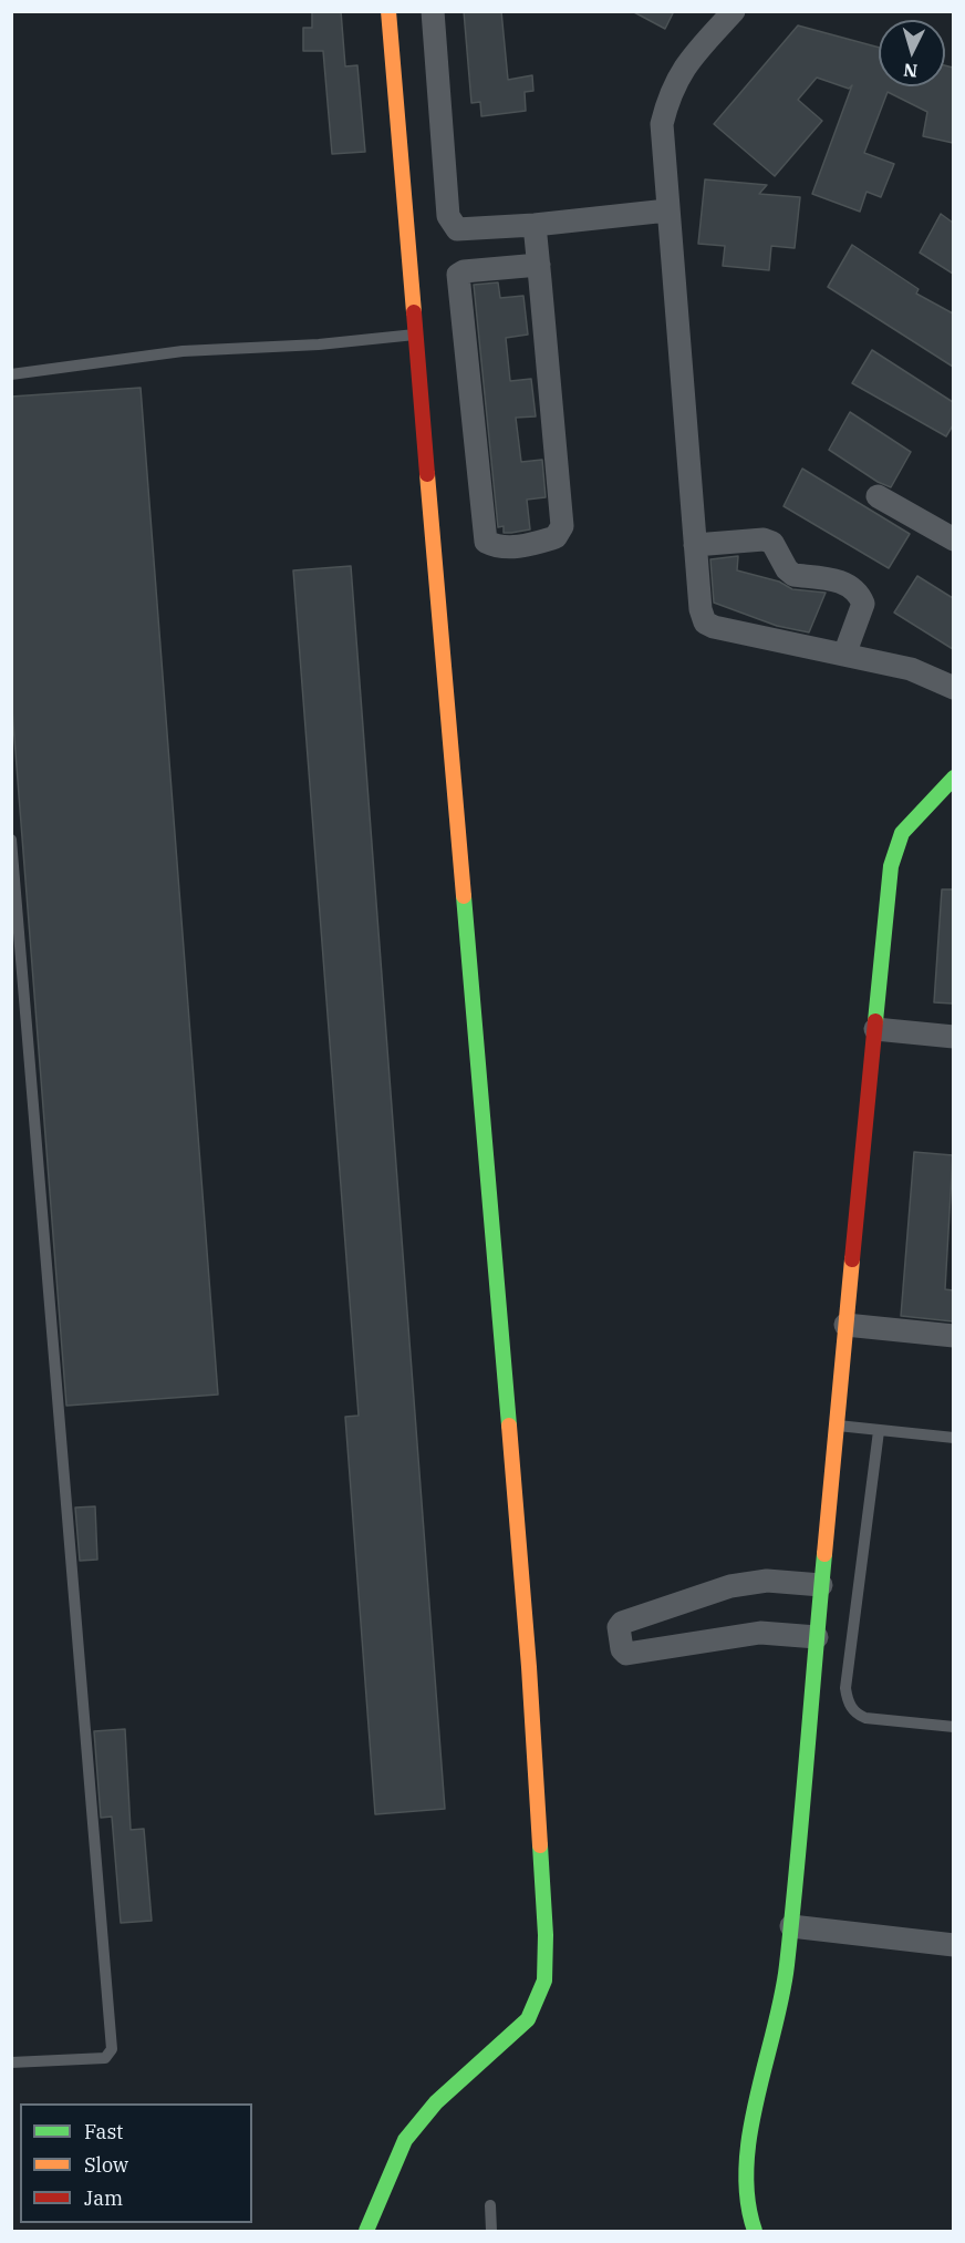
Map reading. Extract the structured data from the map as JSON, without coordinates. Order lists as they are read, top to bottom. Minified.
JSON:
{"legend":["Fast","Slow","Jam"],"north":"bottom"}
